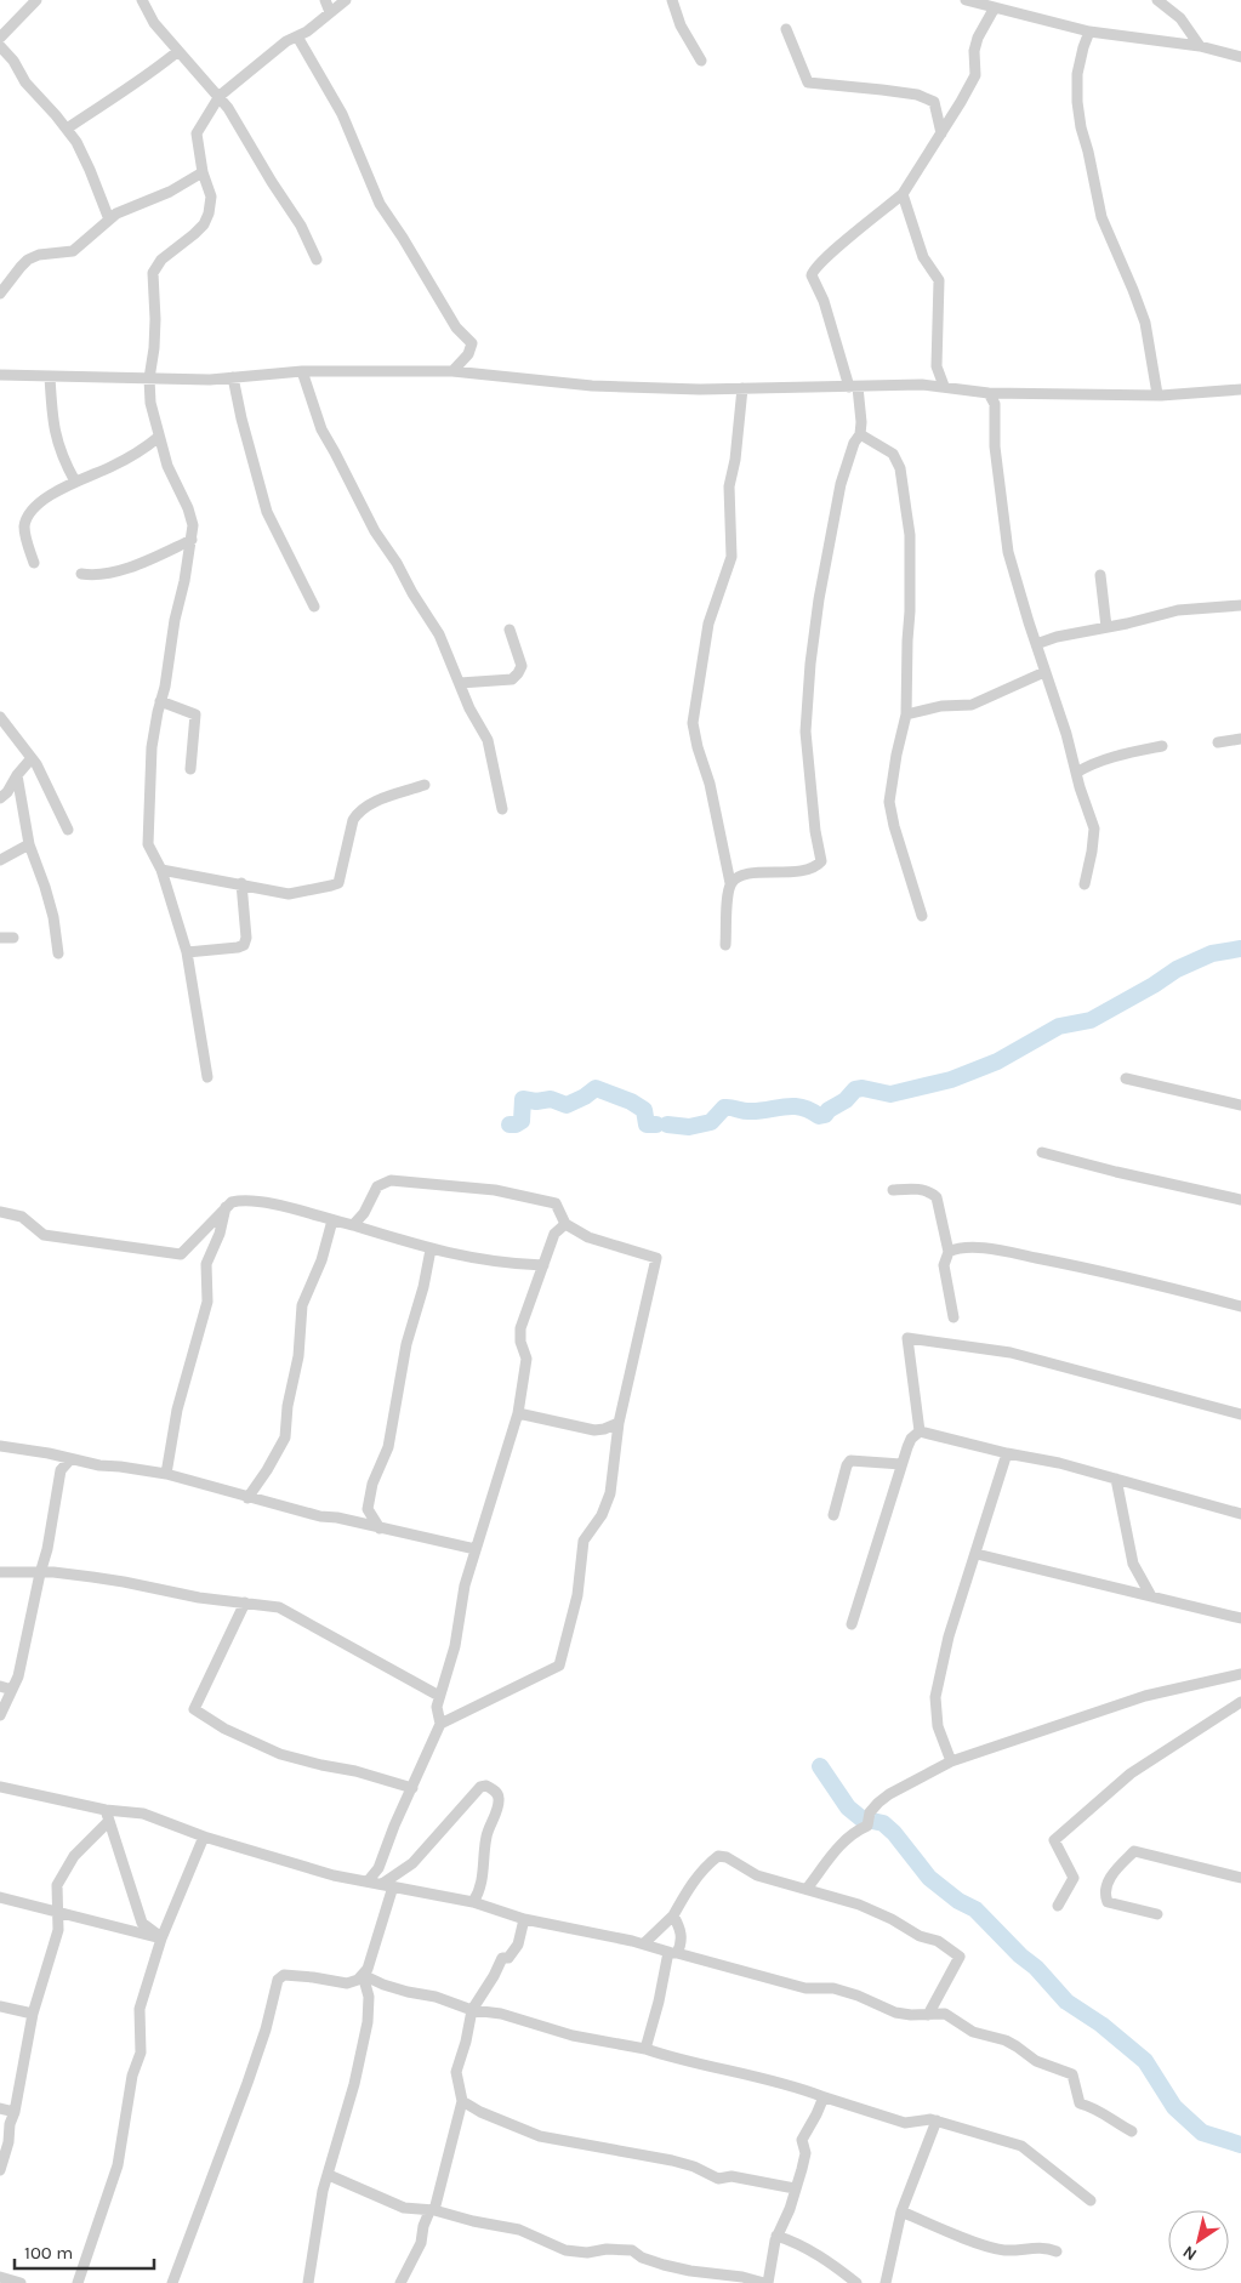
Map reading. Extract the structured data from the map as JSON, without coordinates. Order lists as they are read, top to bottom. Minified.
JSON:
{"scale_bar":"100 m","north":"bottom left"}
